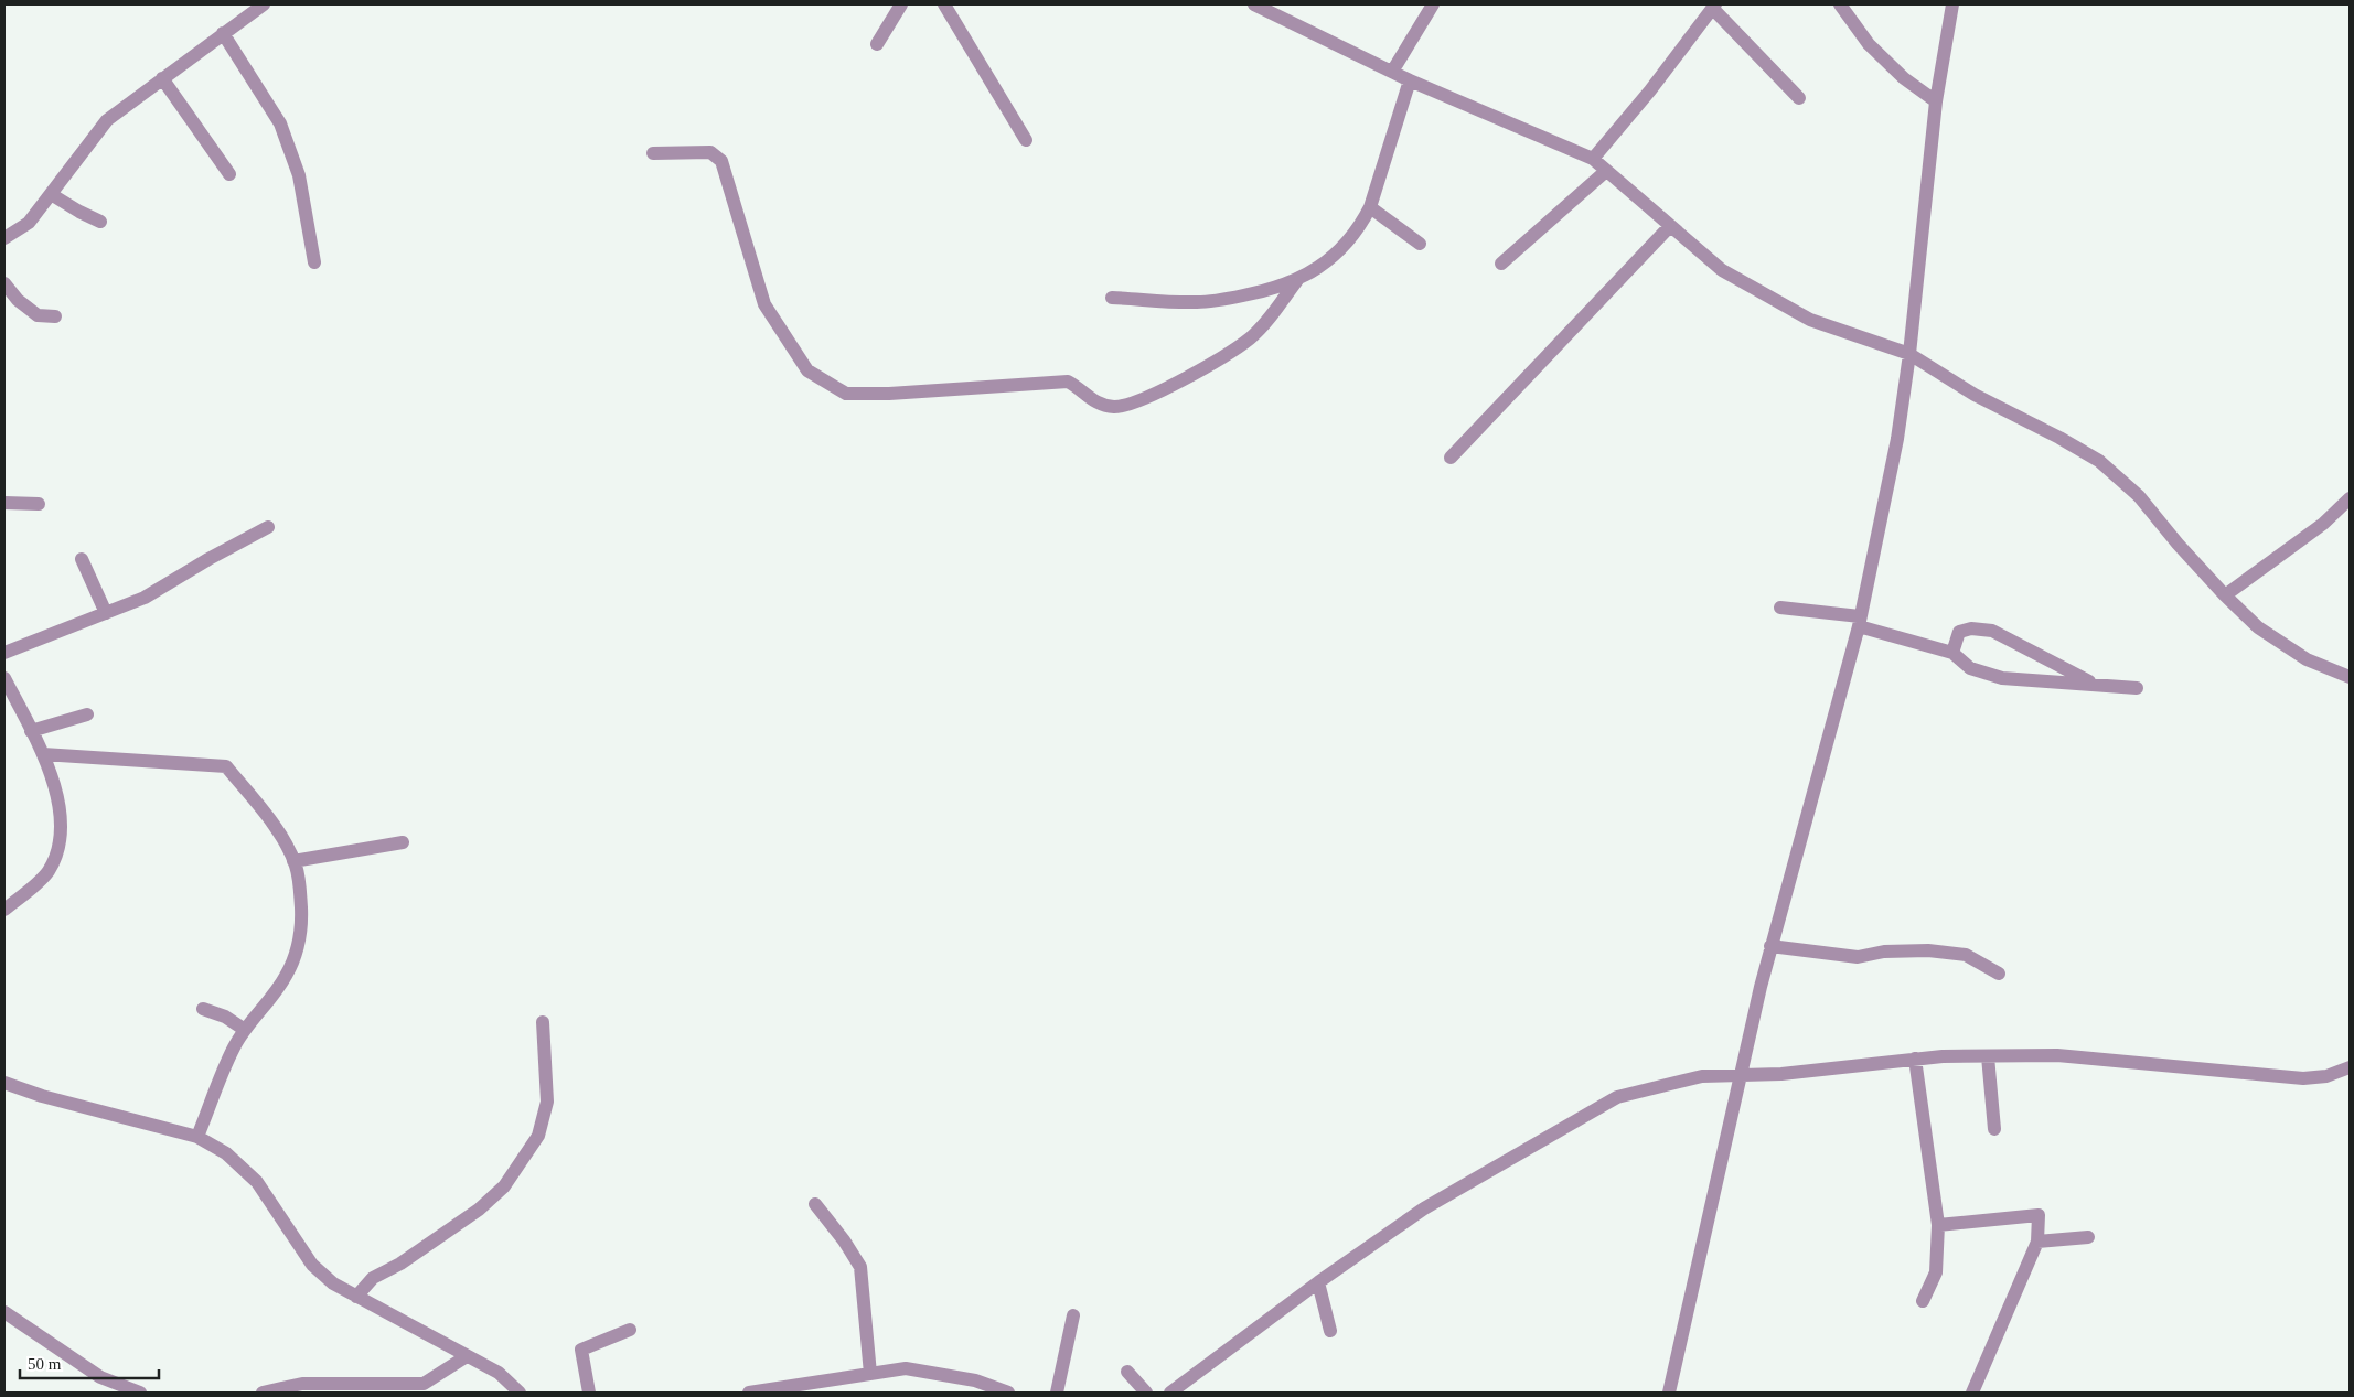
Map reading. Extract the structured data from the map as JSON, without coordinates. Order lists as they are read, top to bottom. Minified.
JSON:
{"scale_bar":"50 m"}
